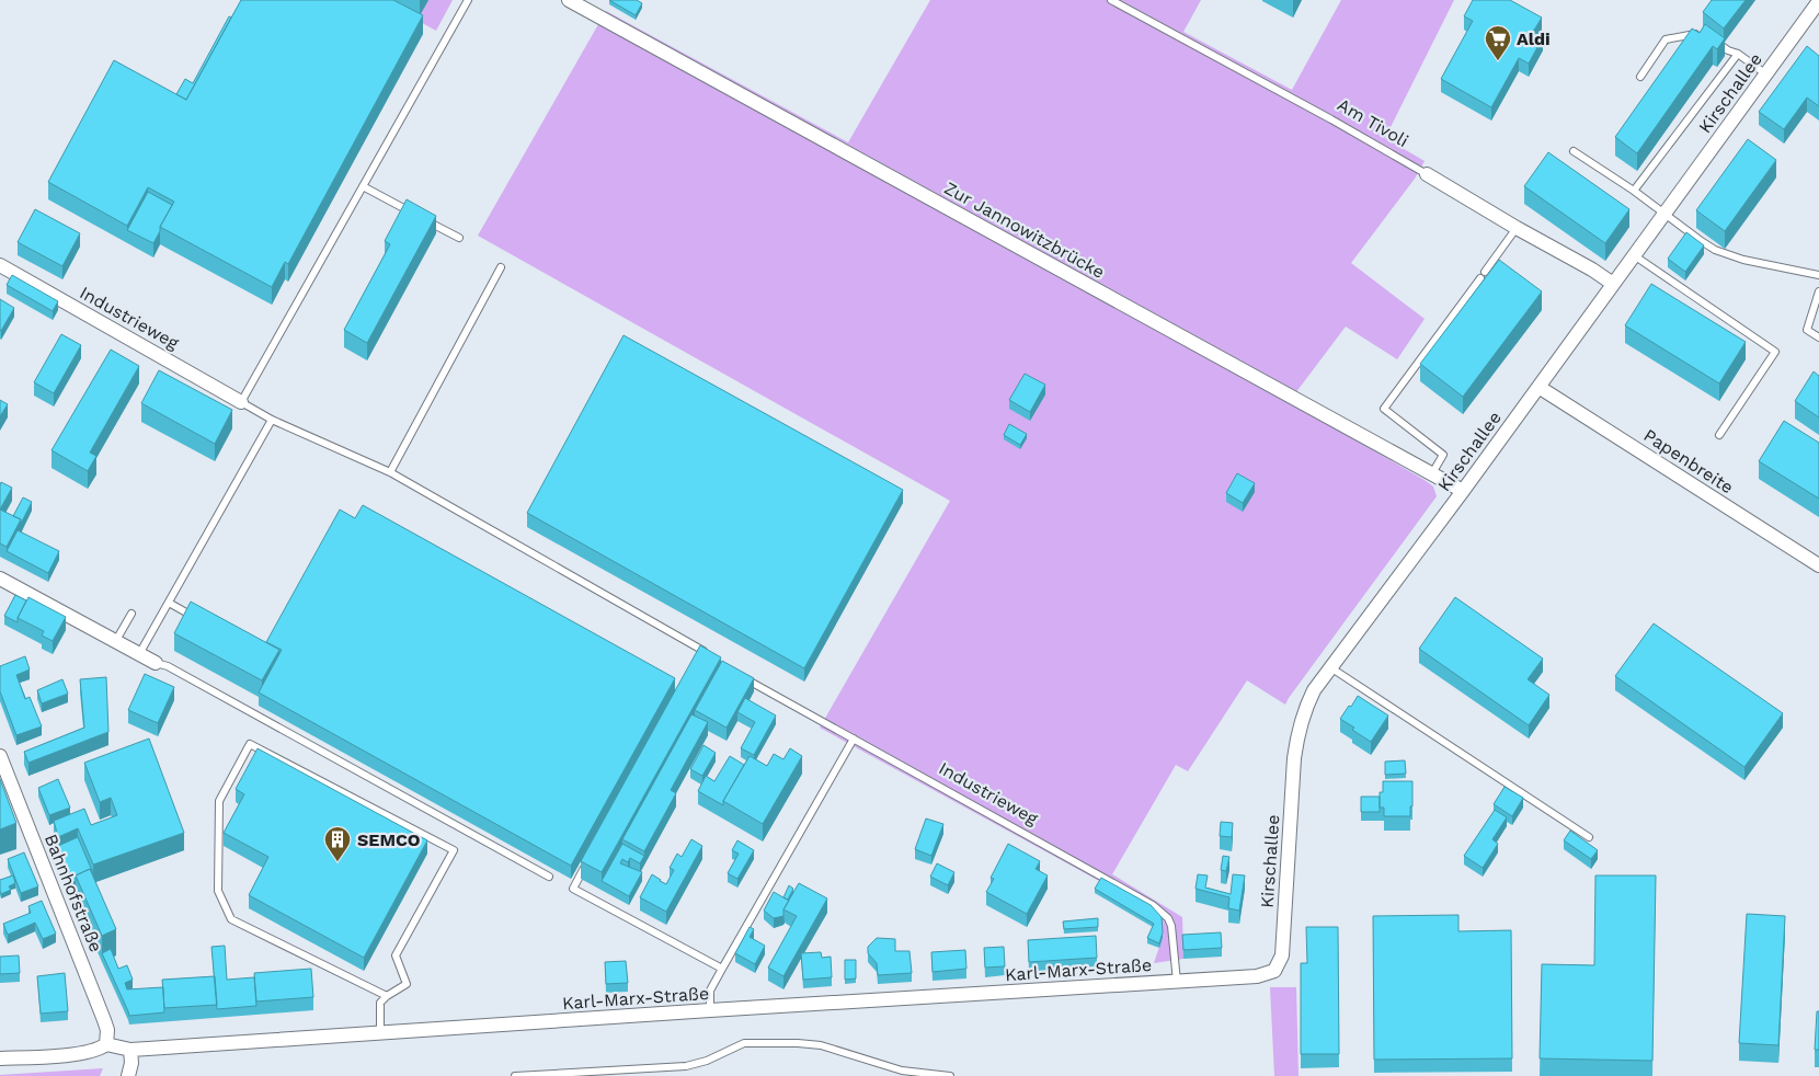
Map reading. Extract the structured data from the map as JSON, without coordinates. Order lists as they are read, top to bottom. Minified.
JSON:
{"streets":{"street":["Kirschallee","Am Tivoli","Zur Jannowitzbrücke","Industrieweg","Papenbreite","Bahnhofstraße","Karl-Marx-Straße"]},"crossings":[["Kirschallee","Am Tivoli"],["Kirschallee","Zur Jannowitzbrücke"],["Kirschallee","Papenbreite"],["Kirschallee","Karl-Marx-Straße"],["Industrieweg","Karl-Marx-Straße"],["Bahnhofstraße","Karl-Marx-Straße"]],"places":{"supermarket":["Aldi"],"building":["SEMCO"]}}
